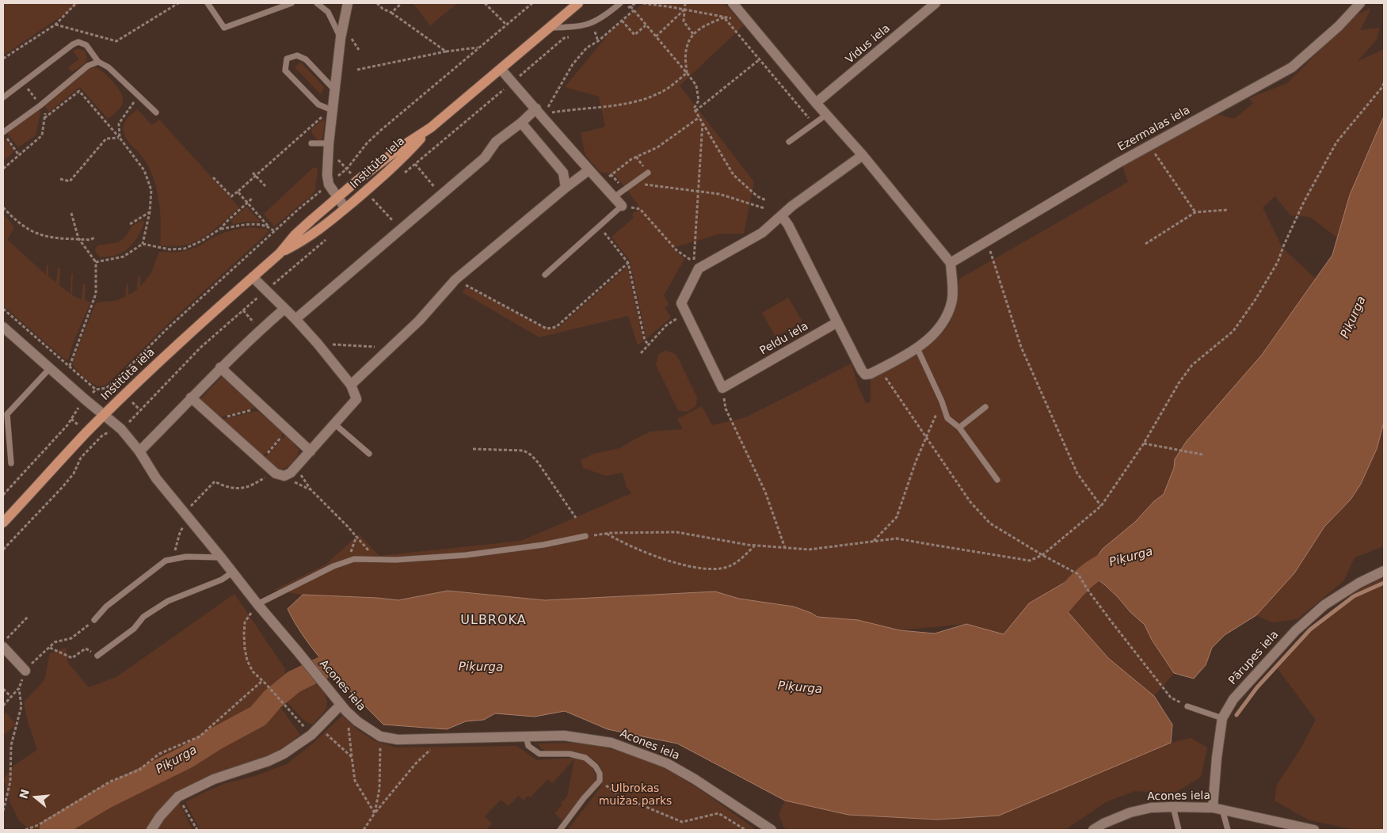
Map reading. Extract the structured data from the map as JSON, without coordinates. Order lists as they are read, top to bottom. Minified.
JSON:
{"streets":{"main road":["Institūta iela"],"street":["Vidus iela","Ezermalas iela","Peldu iela","Pārupes iela","Acones iela"]},"crossings":[["Institūta iela","Acones iela"],["Pārupes iela","Acones iela"]],"districts":["ULBROKA"],"water":["Piķurga"],"parks":["Ulbrokas muižas parks"],"north":"left"}
